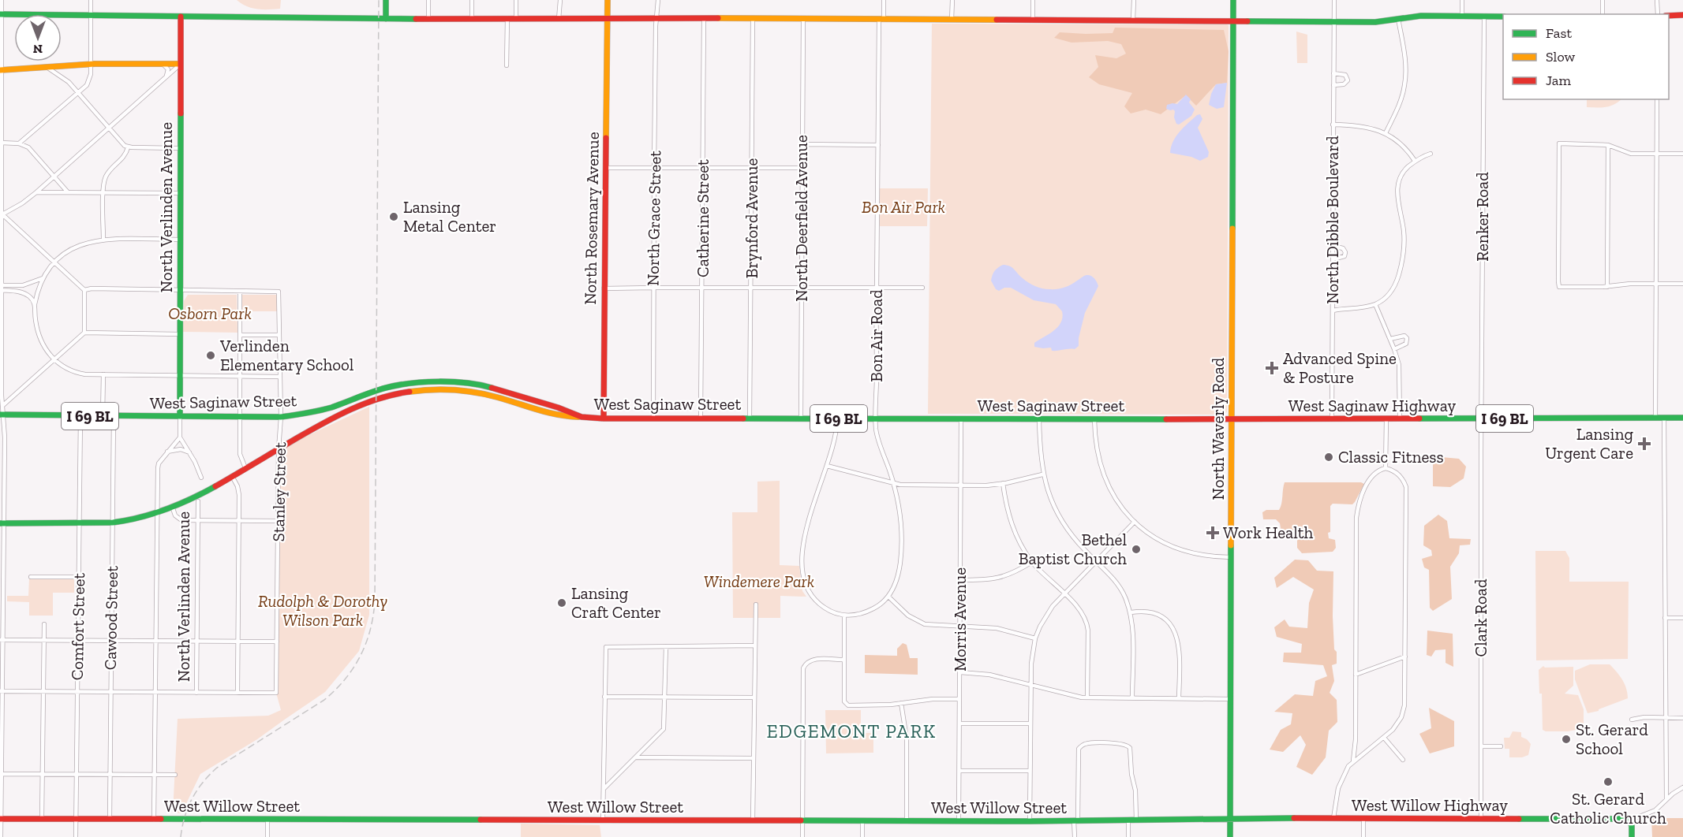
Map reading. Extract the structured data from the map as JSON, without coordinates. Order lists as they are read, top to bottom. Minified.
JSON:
{"streets":{"street":["North Verlinden Avenue","Renker Road","North Rosemary Avenue","North Grace Street","Catherine Street","Brynford Avenue","North Deerfield Avenue","North Dibble Boulevard","Bon Air Road","West Saginaw Street","West Saginaw Highway","I 69 BL","North Waverly Road","Stanley Street","Cawood Street","Clark Road","Morris Avenue","Comfort Street","West Willow Highway","West Willow Street"]},"crossings":[["North Verlinden Avenue","West Saginaw Street"],["Renker Road","West Saginaw Highway"],["Renker Road","Clark Road"],["North Rosemary Avenue","West Saginaw Street"],["North Grace Street","West Saginaw Street"],["Catherine Street","West Saginaw Street"],["Brynford Avenue","West Saginaw Street"],["North Deerfield Avenue","West Saginaw Street"],["North Dibble Boulevard","West Saginaw Highway"],["Bon Air Road","West Saginaw Street"],["West Saginaw Street","West Saginaw Highway"],["West Saginaw Street","I 69 BL"],["West Saginaw Street","North Waverly Road"],["West Saginaw Street","Stanley Street"],["West Saginaw Street","Cawood Street"],["West Saginaw Street","Morris Avenue"],["West Saginaw Street","Comfort Street"],["West Saginaw Highway","North Waverly Road"],["West Saginaw Highway","Clark Road"],["I 69 BL","Stanley Street"],["I 69 BL","Cawood Street"],["I 69 BL","Comfort Street"],["North Waverly Road","West Willow Highway"],["North Waverly Road","West Willow Street"],["Cawood Street","West Willow Street"],["Clark Road","West Willow Highway"],["Morris Avenue","West Willow Street"],["Comfort Street","West Willow Street"],["West Willow Highway","West Willow Street"]],"districts":["EDGEMONT PARK"],"parks":["Bon Air Park","Osborn Park","Windemere Park","Rudolph & Dorothy Wilson Park"],"places":{"other":["Lansing Metal Center","Verlinden Elementary School","Classic Fitness","Bethel Baptist Church","Lansing Craft Center","St. Gerard School","St. Gerard Catholic Church"],"health":["Advanced Spine & Posture","Lansing Urgent Care","Work Health"]},"legend":["Fast","Slow","Jam"],"north":"bottom"}
